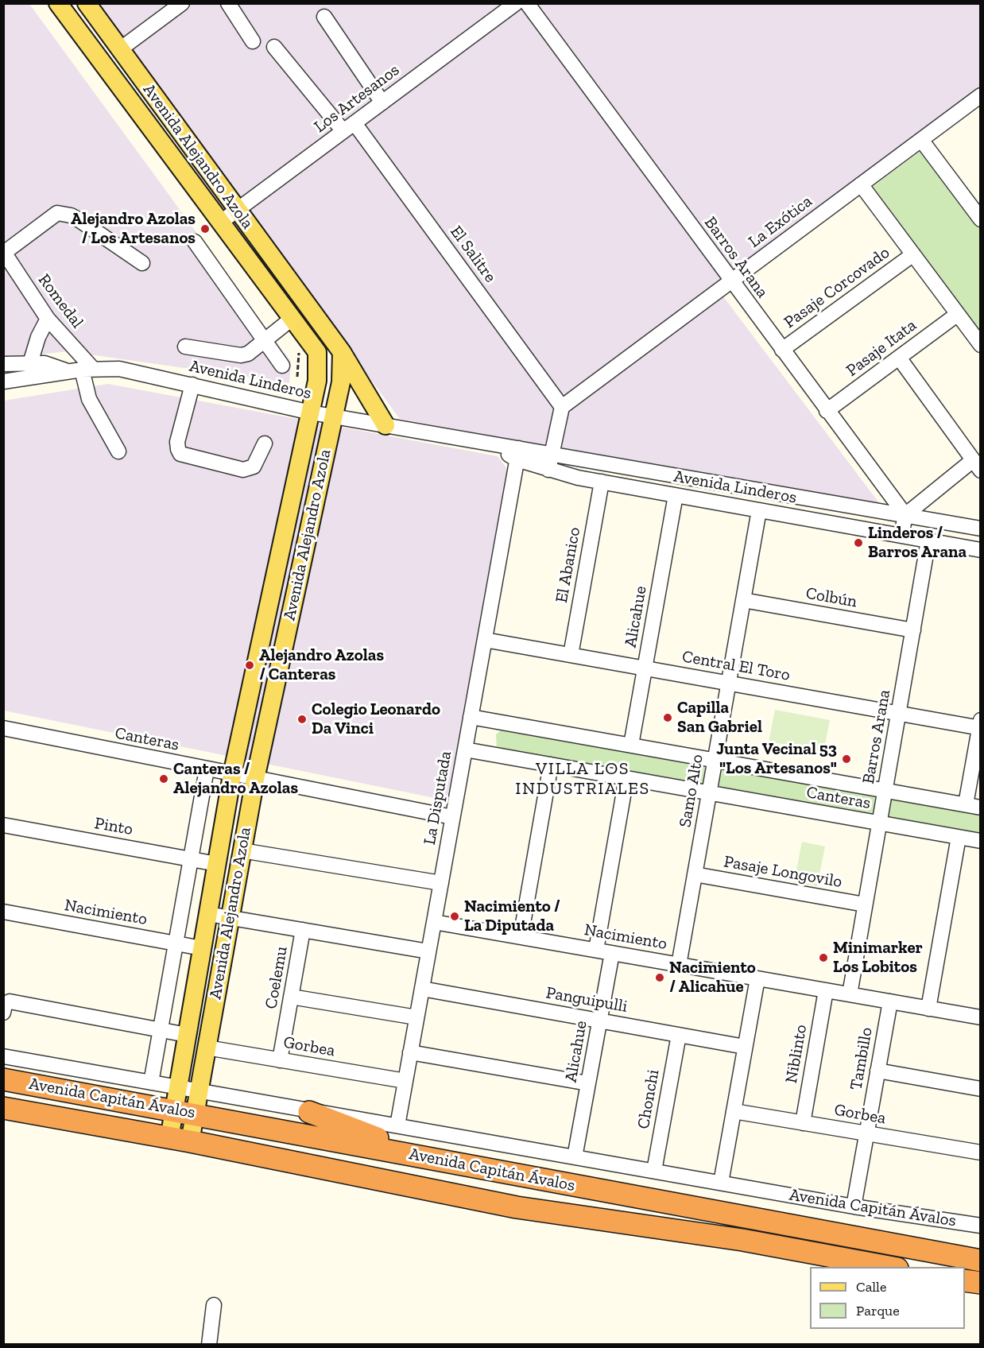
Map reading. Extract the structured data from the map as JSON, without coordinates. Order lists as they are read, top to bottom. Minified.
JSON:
{"streets":{"highway":["Avenida Capitán Ávalos"],"main road":["Avenida Alejandro Azola"],"street":["Los Artesanos","La Exótica","El Salitre","Barros Arana","Pasaje Corcovado","Romedal","Pasaje Itata","Avenida Linderos","El Abanico","Colbún","Alicahue","Central El Toro","Canteras","Samo Alto","La Disputada","Pinto","Pasaje Longovilo","Nacimiento","Coelemu","Panguipulli","Gorbea","Niblinto","Tambillo","Chonchi"]},"crossings":[["Los Artesanos","Avenida Alejandro Azola"],["Los Artesanos","El Salitre"],["Avenida Alejandro Azola","Avenida Linderos"],["Avenida Alejandro Azola","Canteras"],["Avenida Alejandro Azola","Pinto"],["Avenida Alejandro Azola","Nacimiento"],["Avenida Alejandro Azola","Gorbea"],["Avenida Alejandro Azola","Avenida Capitán Ávalos"],["La Exótica","El Salitre"],["La Exótica","Barros Arana"],["Barros Arana","Pasaje Corcovado"],["Barros Arana","Pasaje Itata"],["Barros Arana","Avenida Linderos"],["Barros Arana","Colbún"],["Barros Arana","Central El Toro"],["Barros Arana","Canteras"],["Barros Arana","Pasaje Longovilo"],["Barros Arana","Nacimiento"],["Romedal","Avenida Linderos"],["Avenida Linderos","El Abanico"],["Avenida Linderos","Alicahue"],["Avenida Linderos","Samo Alto"],["Avenida Linderos","La Disputada"],["El Abanico","Central El Toro"],["Colbún","Samo Alto"],["Alicahue","Central El Toro"],["Alicahue","Canteras"],["Alicahue","Nacimiento"],["Alicahue","Panguipulli"],["Alicahue","Avenida Capitán Ávalos"],["Central El Toro","Samo Alto"],["Central El Toro","La Disputada"],["Canteras","Samo Alto"],["Canteras","La Disputada"],["Samo Alto","Pasaje Longovilo"],["Samo Alto","Nacimiento"],["La Disputada","Nacimiento"],["La Disputada","Panguipulli"],["La Disputada","Gorbea"],["La Disputada","Avenida Capitán Ávalos"],["Nacimiento","Niblinto"],["Nacimiento","Tambillo"],["Coelemu","Gorbea"],["Panguipulli","Chonchi"],["Gorbea","Niblinto"],["Gorbea","Tambillo"],["Tambillo","Avenida Capitán Ávalos"],["Avenida Capitán Ávalos","Chonchi"]],"districts":["VILLA LOS INDUSTRIALES"],"places":["Alejandro Azolas / Los Artesanos","Linderos / Barros Arana","Alejandro Azolas / Canteras","Capilla San Gabriel","Colegio Leonardo Da Vinci","Junta Vecinal 53 \"Los Artesanos\"","Canteras / Alejandro Azolas","Nacimiento / La Diputada","Minimarker Los Lobitos","Nacimiento / Alicahue"],"legend":["Calle","Parque"]}
